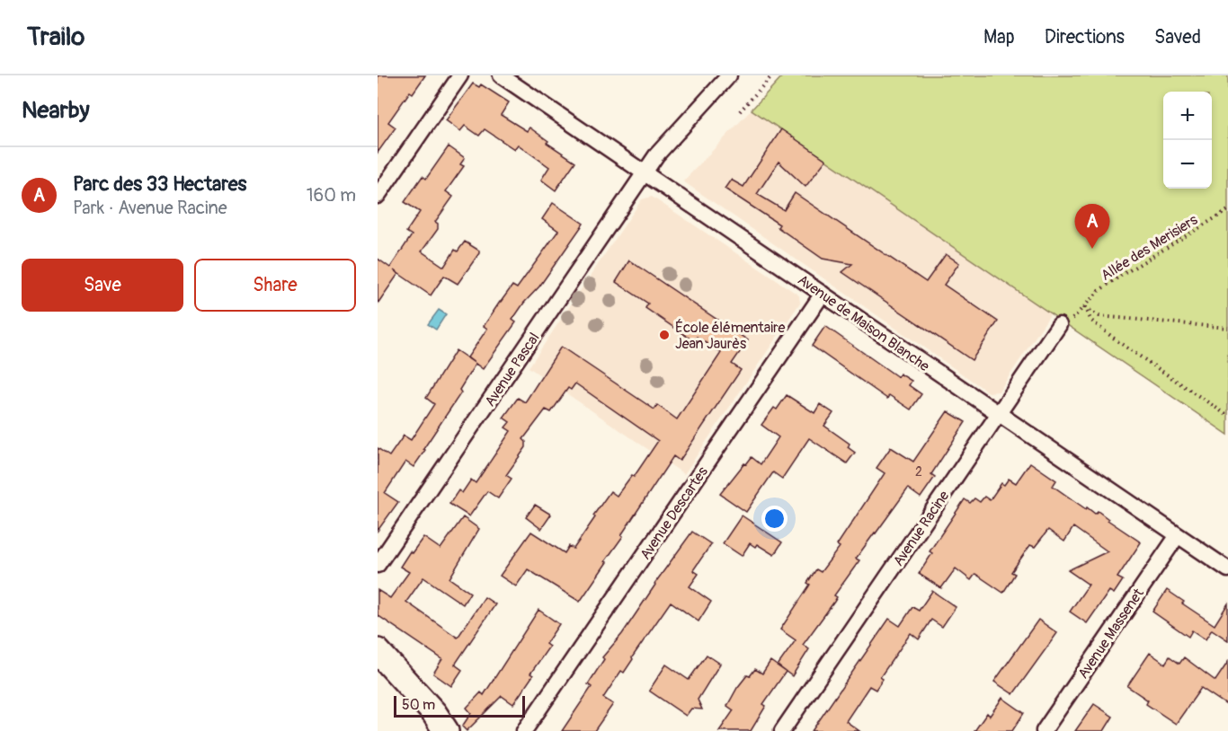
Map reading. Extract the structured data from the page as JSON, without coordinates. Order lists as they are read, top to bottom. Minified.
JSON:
{"streets":{"street":["Avenue de Maison Blanche","Avenue Pascal","Avenue Descartes","Avenue Racine","Avenue Massenet"],"path":["Allée des Merisiers"]},"crossings":[["Allée des Merisiers","Avenue Racine"],["Avenue de Maison Blanche","Avenue Pascal"],["Avenue de Maison Blanche","Avenue Descartes"],["Avenue de Maison Blanche","Avenue Racine"],["Avenue de Maison Blanche","Avenue Massenet"]],"places":["École élémentaire Jean Jaurès"],"house_numbers":["2"],"scale_bar":"50 m","page":{"header":"Trailo","nav":["Map","Directions","Saved"],"heading":"Nearby","map_buttons":["+","−"],"list":[{"mark":"A","name":"Parc des 33 Hectares","note":"Park · Avenue Racine","value":"160 m"}],"pins":"A","buttons":["Save","Share"],"scale":"50 m"}}
